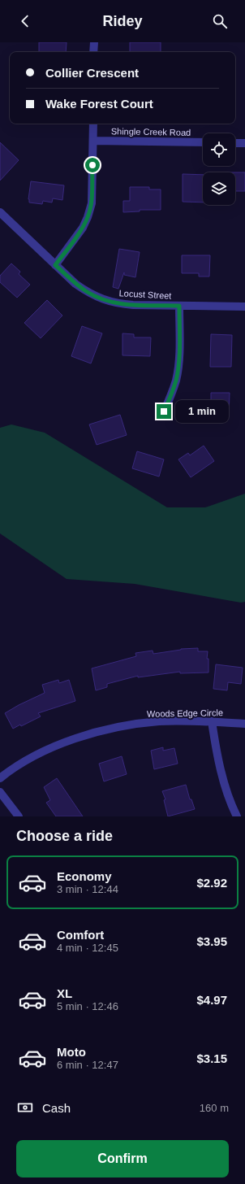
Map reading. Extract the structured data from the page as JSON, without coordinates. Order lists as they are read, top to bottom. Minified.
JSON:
{"streets":{"street":["Shingle Creek Road","Locust Street","Woods Edge Circle"]},"page":{"header":"Ridey","banner":["Collier Crescent","Wake Forest Court"],"bubble":"1 min","heading":"Choose a ride","list":[{"name":"Economy","note":"3 min · 12:44","value":"$2.92"},{"name":"Comfort","note":"4 min · 12:45","value":"$3.95"},{"name":"XL","note":"5 min · 12:46","value":"$4.97"},{"name":"Moto","note":"6 min · 12:47","value":"$3.15"}],"pay":["Cash","160 m"],"buttons":"Confirm"}}
